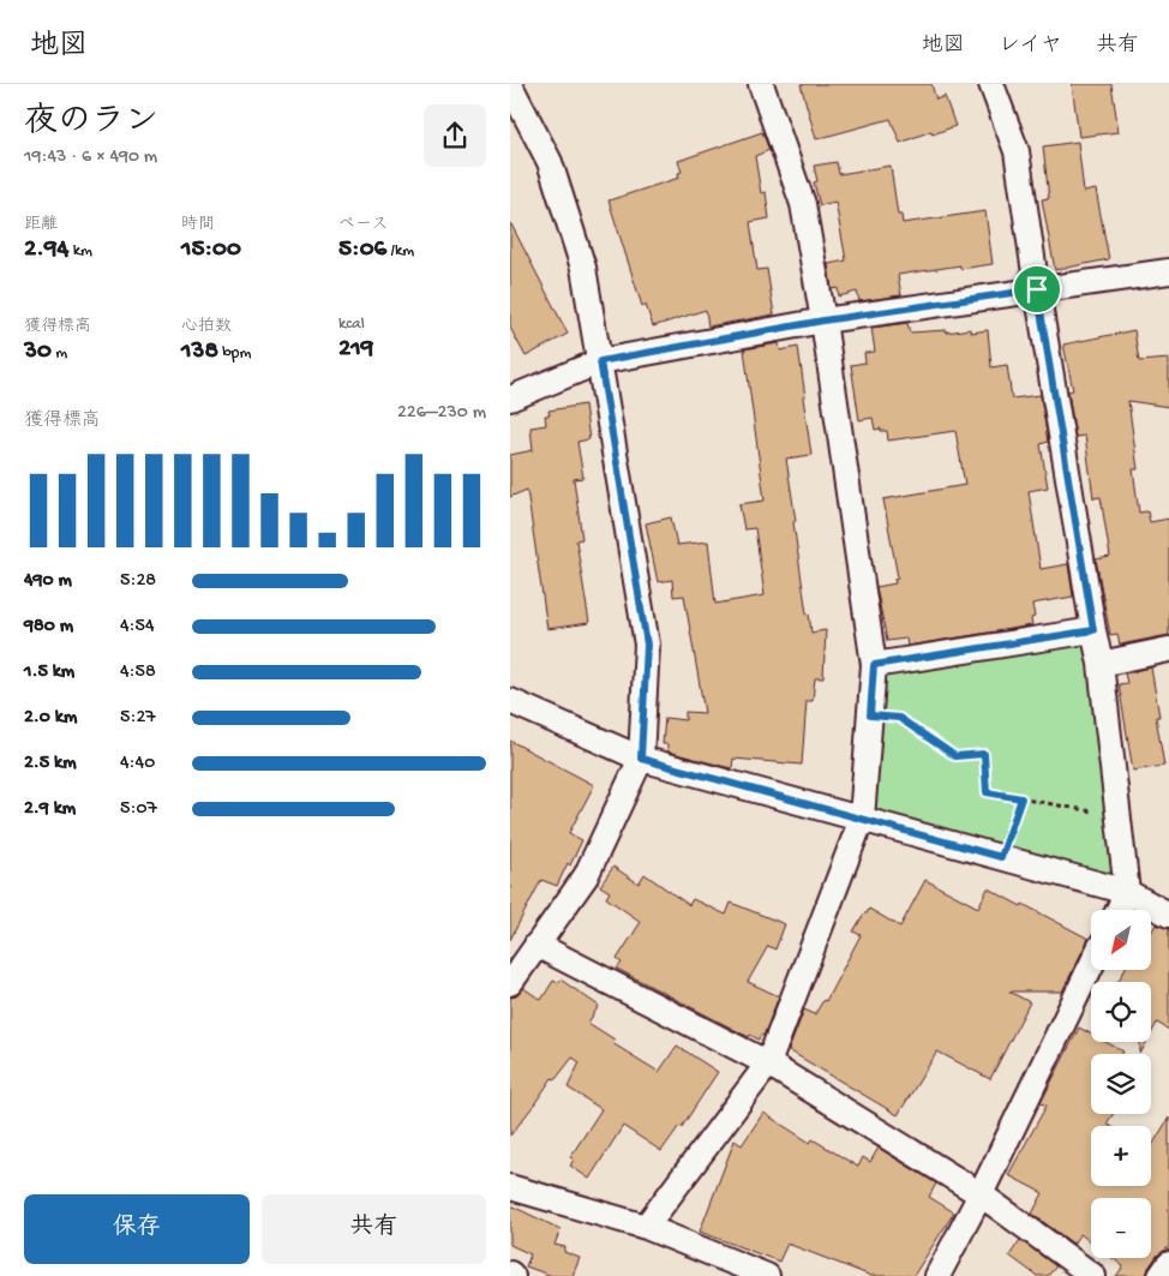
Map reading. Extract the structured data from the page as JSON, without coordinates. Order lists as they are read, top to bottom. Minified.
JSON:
{"north":"bottom left","page":{"header":"地図","nav":["地図","レイヤ","共有"],"heading":["夜のラン","19:43 · 6 × 490 m"],"stats":[["距離","2.94 km"],["時間","15:00"],["ペース","5:06 /km"],["獲得標高","30 m"],["心拍数","138 bpm"],["kcal","219"]],"chart":["獲得標高","226–230 m"],"list":[{"name":"490 m","note":"5:28"},{"name":"980 m","note":"4:54"},{"name":"1.5 km","note":"4:58"},{"name":"2.0 km","note":"5:27"},{"name":"2.5 km","note":"4:40"},{"name":"2.9 km","note":"5:07"}],"map_buttons":["+","−"],"buttons":["保存","共有"]}}
